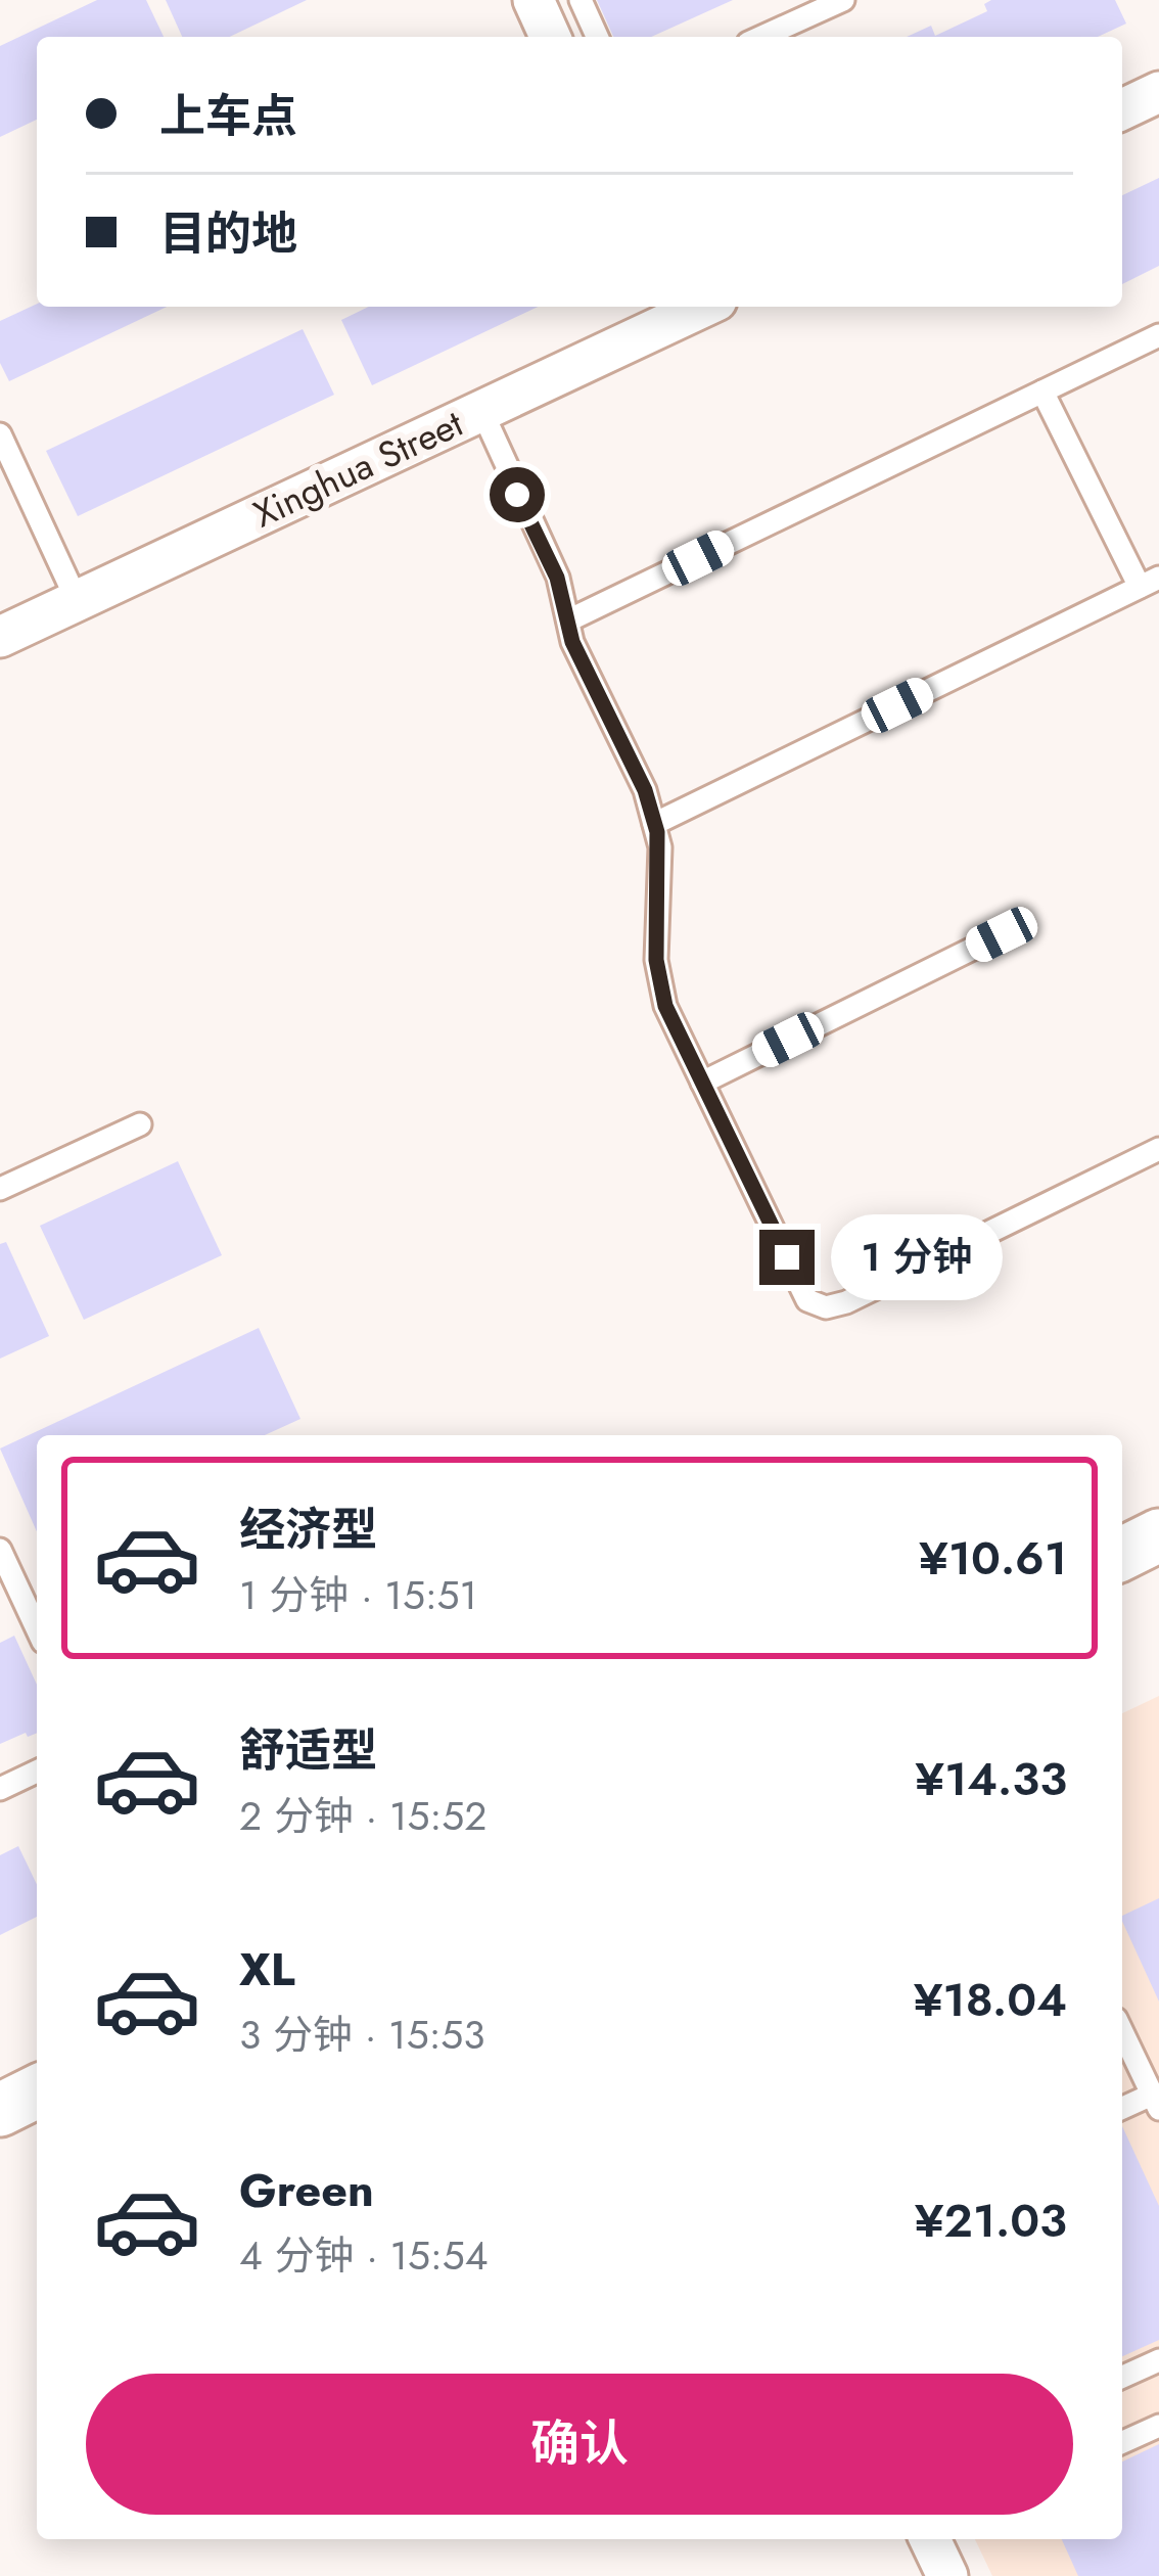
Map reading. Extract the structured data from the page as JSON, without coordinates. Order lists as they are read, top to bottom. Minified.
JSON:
{"streets":{"street":["Xinghua Street"]},"page":{"banner":["上车点","目的地"],"bubble":"1 分钟","list":[{"name":"经济型","note":"1 分钟 · 15:51","value":"¥10.61"},{"name":"舒适型","note":"2 分钟 · 15:52","value":"¥14.33"},{"name":"XL","note":"3 分钟 · 15:53","value":"¥18.04"},{"name":"Green","note":"4 分钟 · 15:54","value":"¥21.03"}],"buttons":"确认"}}
